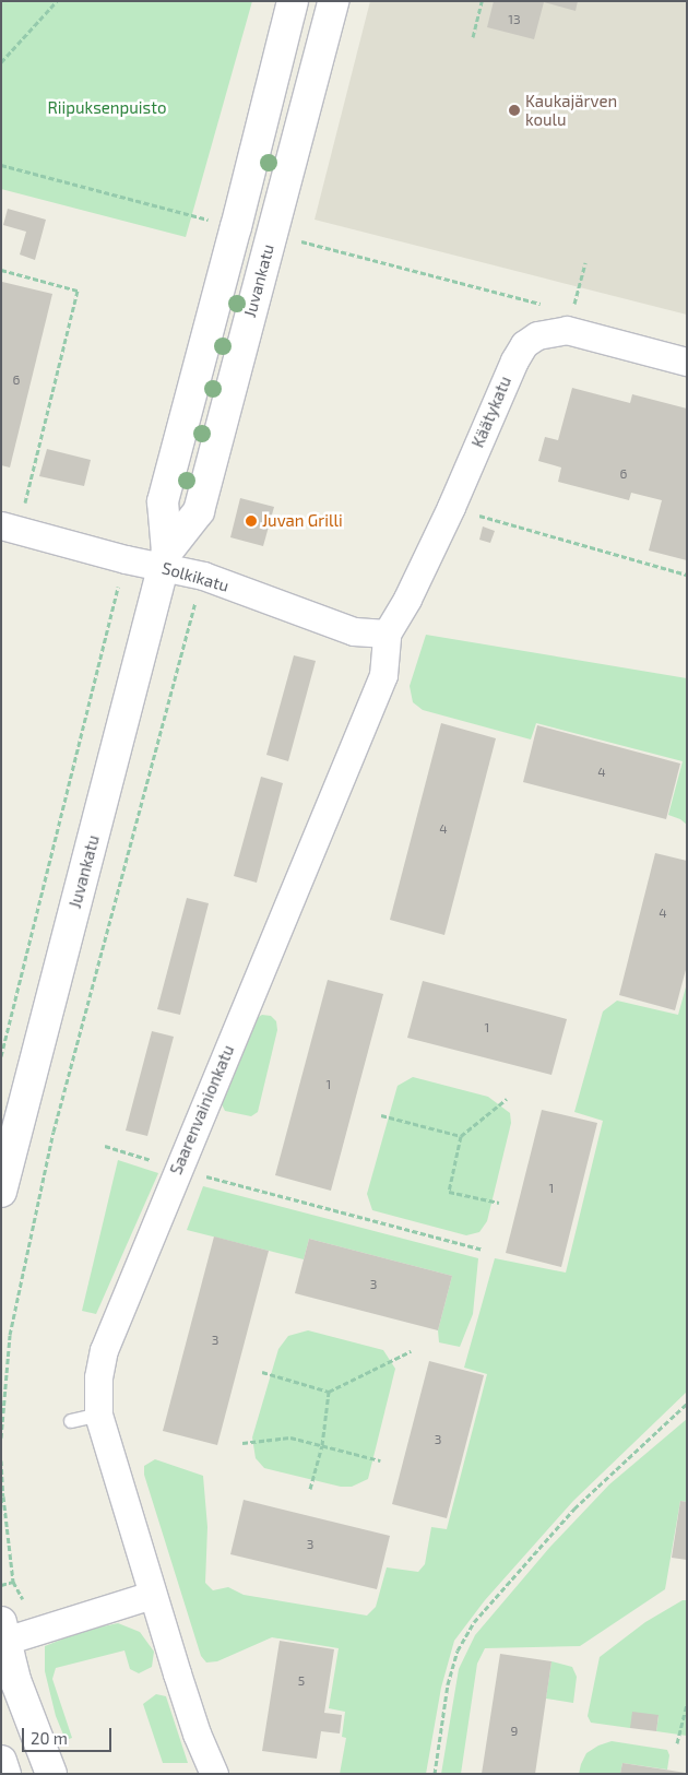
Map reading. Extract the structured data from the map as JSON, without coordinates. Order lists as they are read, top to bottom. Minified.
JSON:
{"streets":{"main road":["Juvankatu"],"street":["Käätykatu","Solkikatu","Saarenvainionkatu"]},"crossings":[["Juvankatu","Solkikatu"],["Käätykatu","Solkikatu"],["Käätykatu","Saarenvainionkatu"],["Solkikatu","Saarenvainionkatu"]],"parks":["Riipuksenpuisto"],"places":["Kaukajärven koulu","Juvan Grilli"],"house_numbers":["13","6","6","4","4","4","1","1","1","3","3","3","3","5","9"],"scale_bar":"20 m"}
